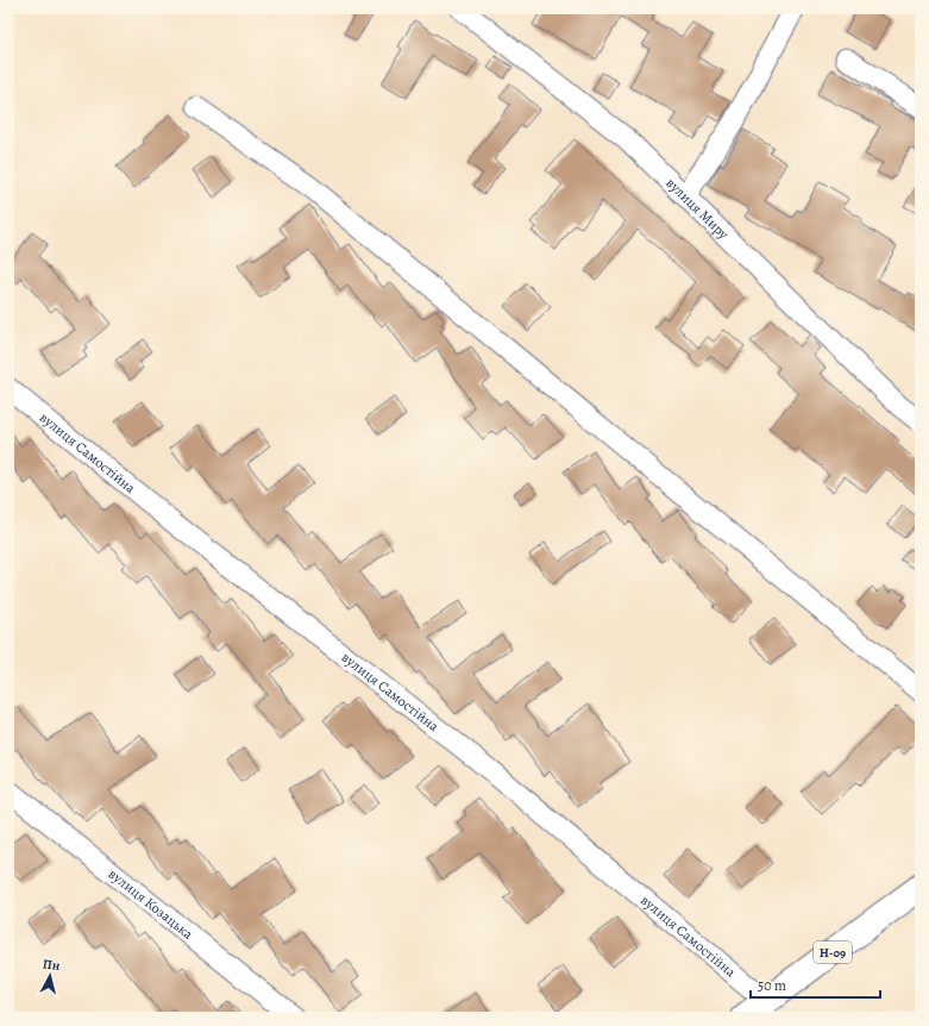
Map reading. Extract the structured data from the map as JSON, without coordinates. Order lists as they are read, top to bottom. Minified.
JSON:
{"streets":{"main road":["Н-09"],"street":["вулиця Миру","вулиця Самостійна","вулиця Козацька"]},"crossings":[["вулиця Самостійна","Н-09"]],"scale_bar":"50 m","north":"top"}
